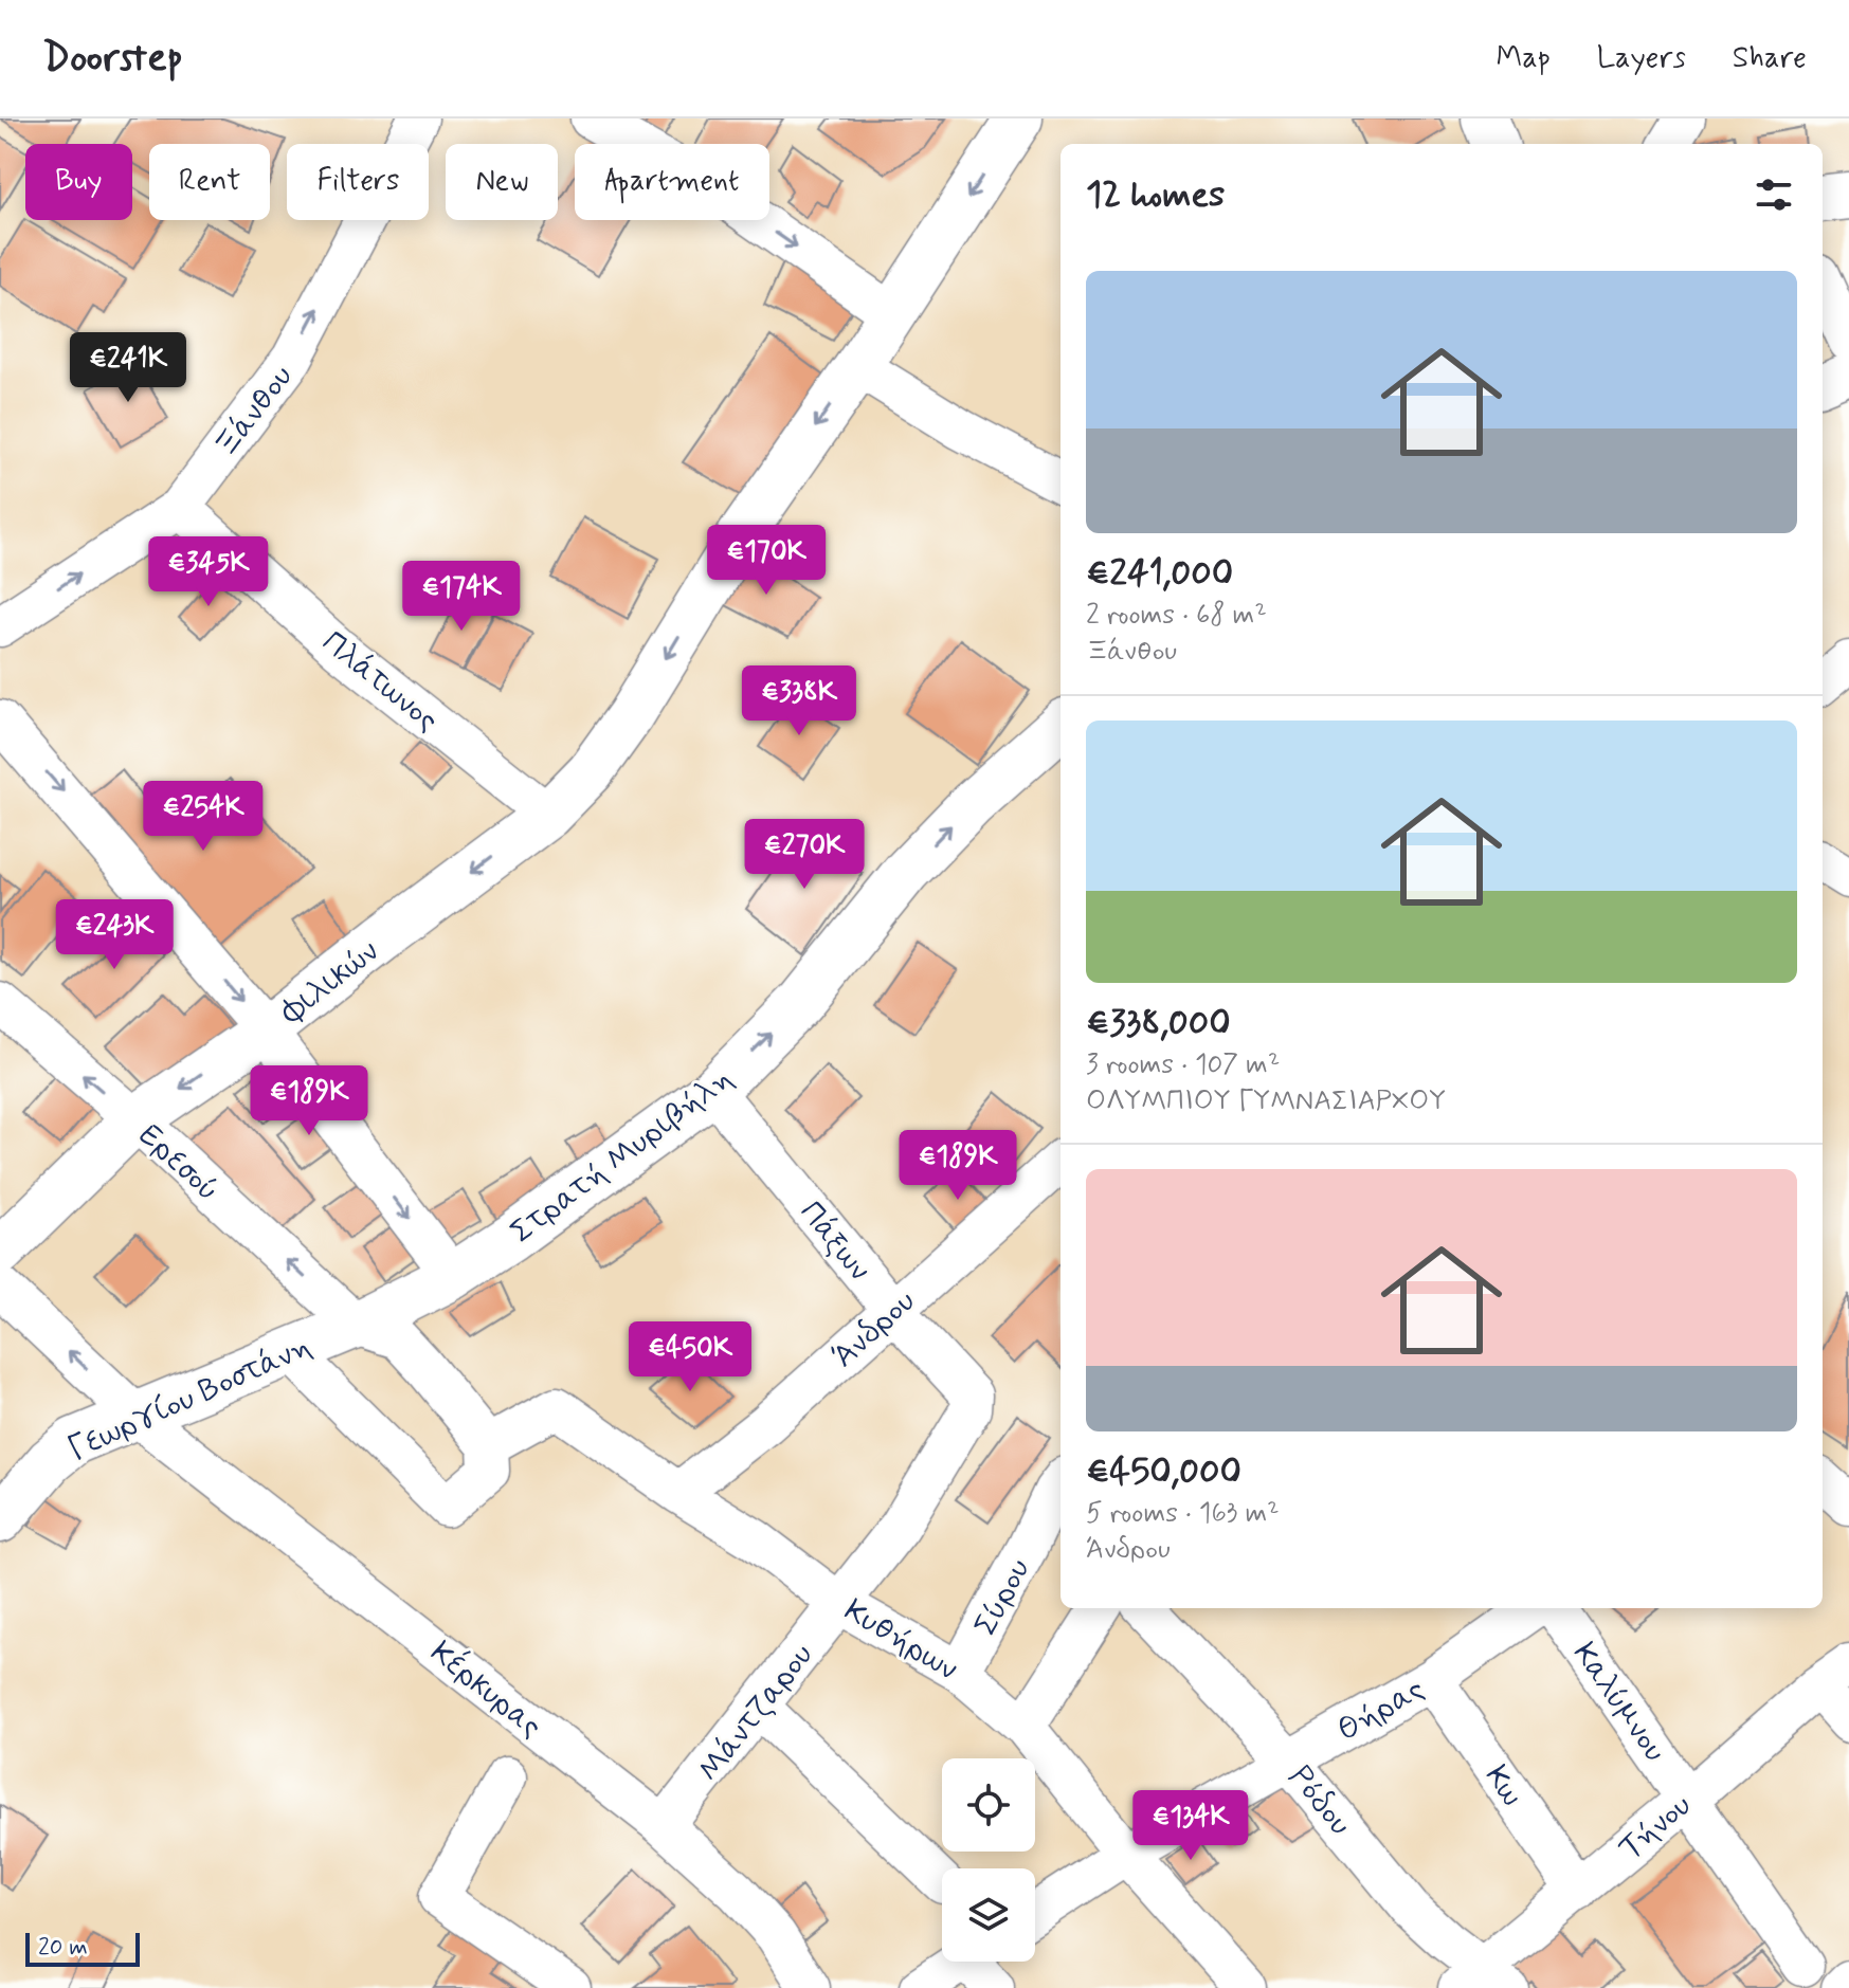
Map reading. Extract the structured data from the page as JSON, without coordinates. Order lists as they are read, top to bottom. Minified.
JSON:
{"streets":{"main road":["Φιλικών","Στρατή Μυριβήλη","Γεωργίου Βοστάνη"],"street":["Ξάνθου","Πλάτωνος","Ερεσού","Πάξων","Άνδρου","Σύρου","Κυθήρων","Κέρκυρας","Καλύμνου","Θήρας","Μάντζαρου","Κω","Ρόδου","Τήνου"]},"crossings":[["Ξάνθου","Πλάτωνος"],["Πλάτωνος","Φιλικών"],["Φιλικών","Ερεσού"],["Στρατή Μυριβήλη","Ερεσού"],["Στρατή Μυριβήλη","Πάξων"],["Στρατή Μυριβήλη","Γεωργίου Βοστάνη"],["Ερεσού","Γεωργίου Βοστάνη"],["Πάξων","Άνδρου"],["Πάξων","Μάντζαρου"],["Άνδρου","Κυθήρων"],["Γεωργίου Βοστάνη","Κέρκυρας"],["Σύρου","Κυθήρων"],["Κυθήρων","Θήρας"],["Κυθήρων","Μάντζαρου"],["Κέρκυρας","Μάντζαρου"],["Καλύμνου","Τήνου"],["Θήρας","Κω"],["Θήρας","Ρόδου"],["Κω","Τήνου"],["Ρόδου","Τήνου"]],"one_way":["Ξάνθου","Φιλικών","Στρατή Μυριβήλη"],"scale_bar":"20 m","page":{"header":"Doorstep","nav":["Map","Layers","Share"],"chip":["Buy","Rent","Filters","New","Apartment"],"heading":"12 homes","list":[{"name":"€241,000","note":"2 rooms · 68 m² · Ξάνθου"},{"name":"€338,000","note":"3 rooms · 107 m² · ΟΛΥΜΠΙΟΥ ΓΥΜΝΑΣΙΑΡΧΟΥ"},{"name":"€450,000","note":"5 rooms · 163 m² · Άνδρου"}],"price":["€241K","€170K","€345K","€174K","€338K","€254K","€270K","€243K","€189K","€189K","€450K","€134K"],"scale":"20 m"}}
